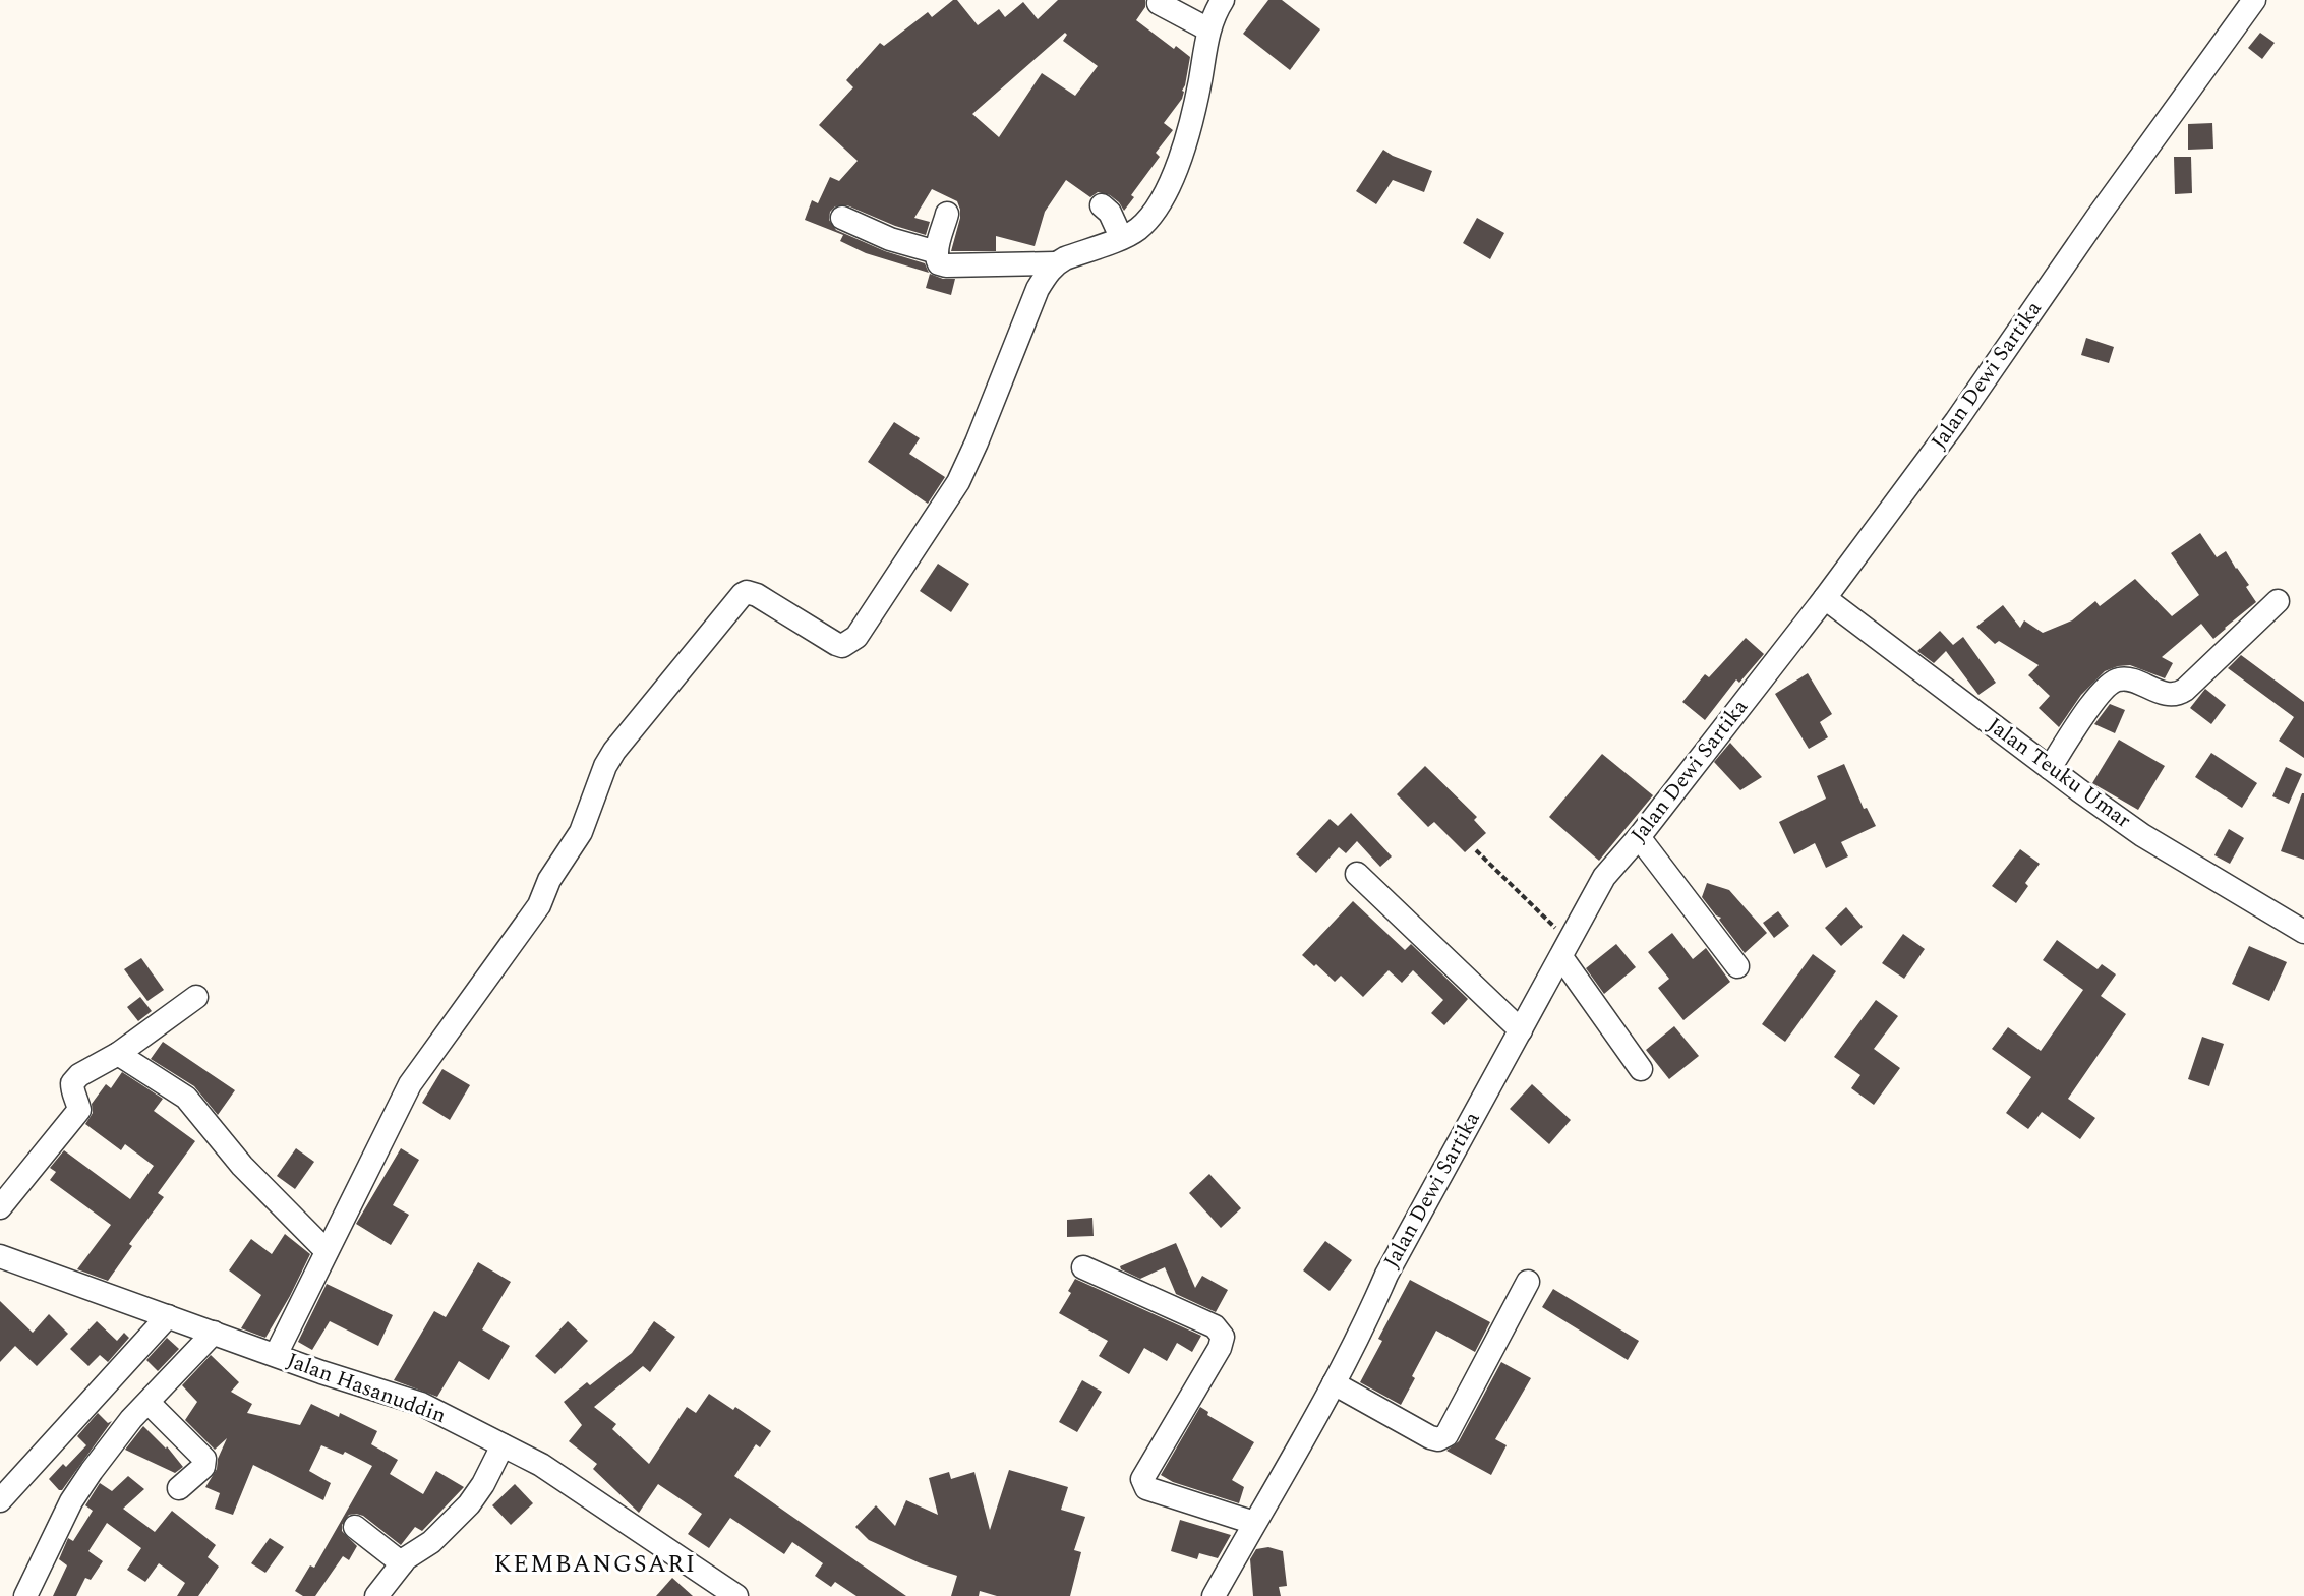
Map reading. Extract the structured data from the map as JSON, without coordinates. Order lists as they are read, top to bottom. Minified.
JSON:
{"streets":{"street":["Jalan Dewi Sartika","Jalan Teuku Umar","Jalan Hasanuddin"]},"crossings":[["Jalan Dewi Sartika","Jalan Teuku Umar"]],"districts":["KEMBANGSARI"]}
